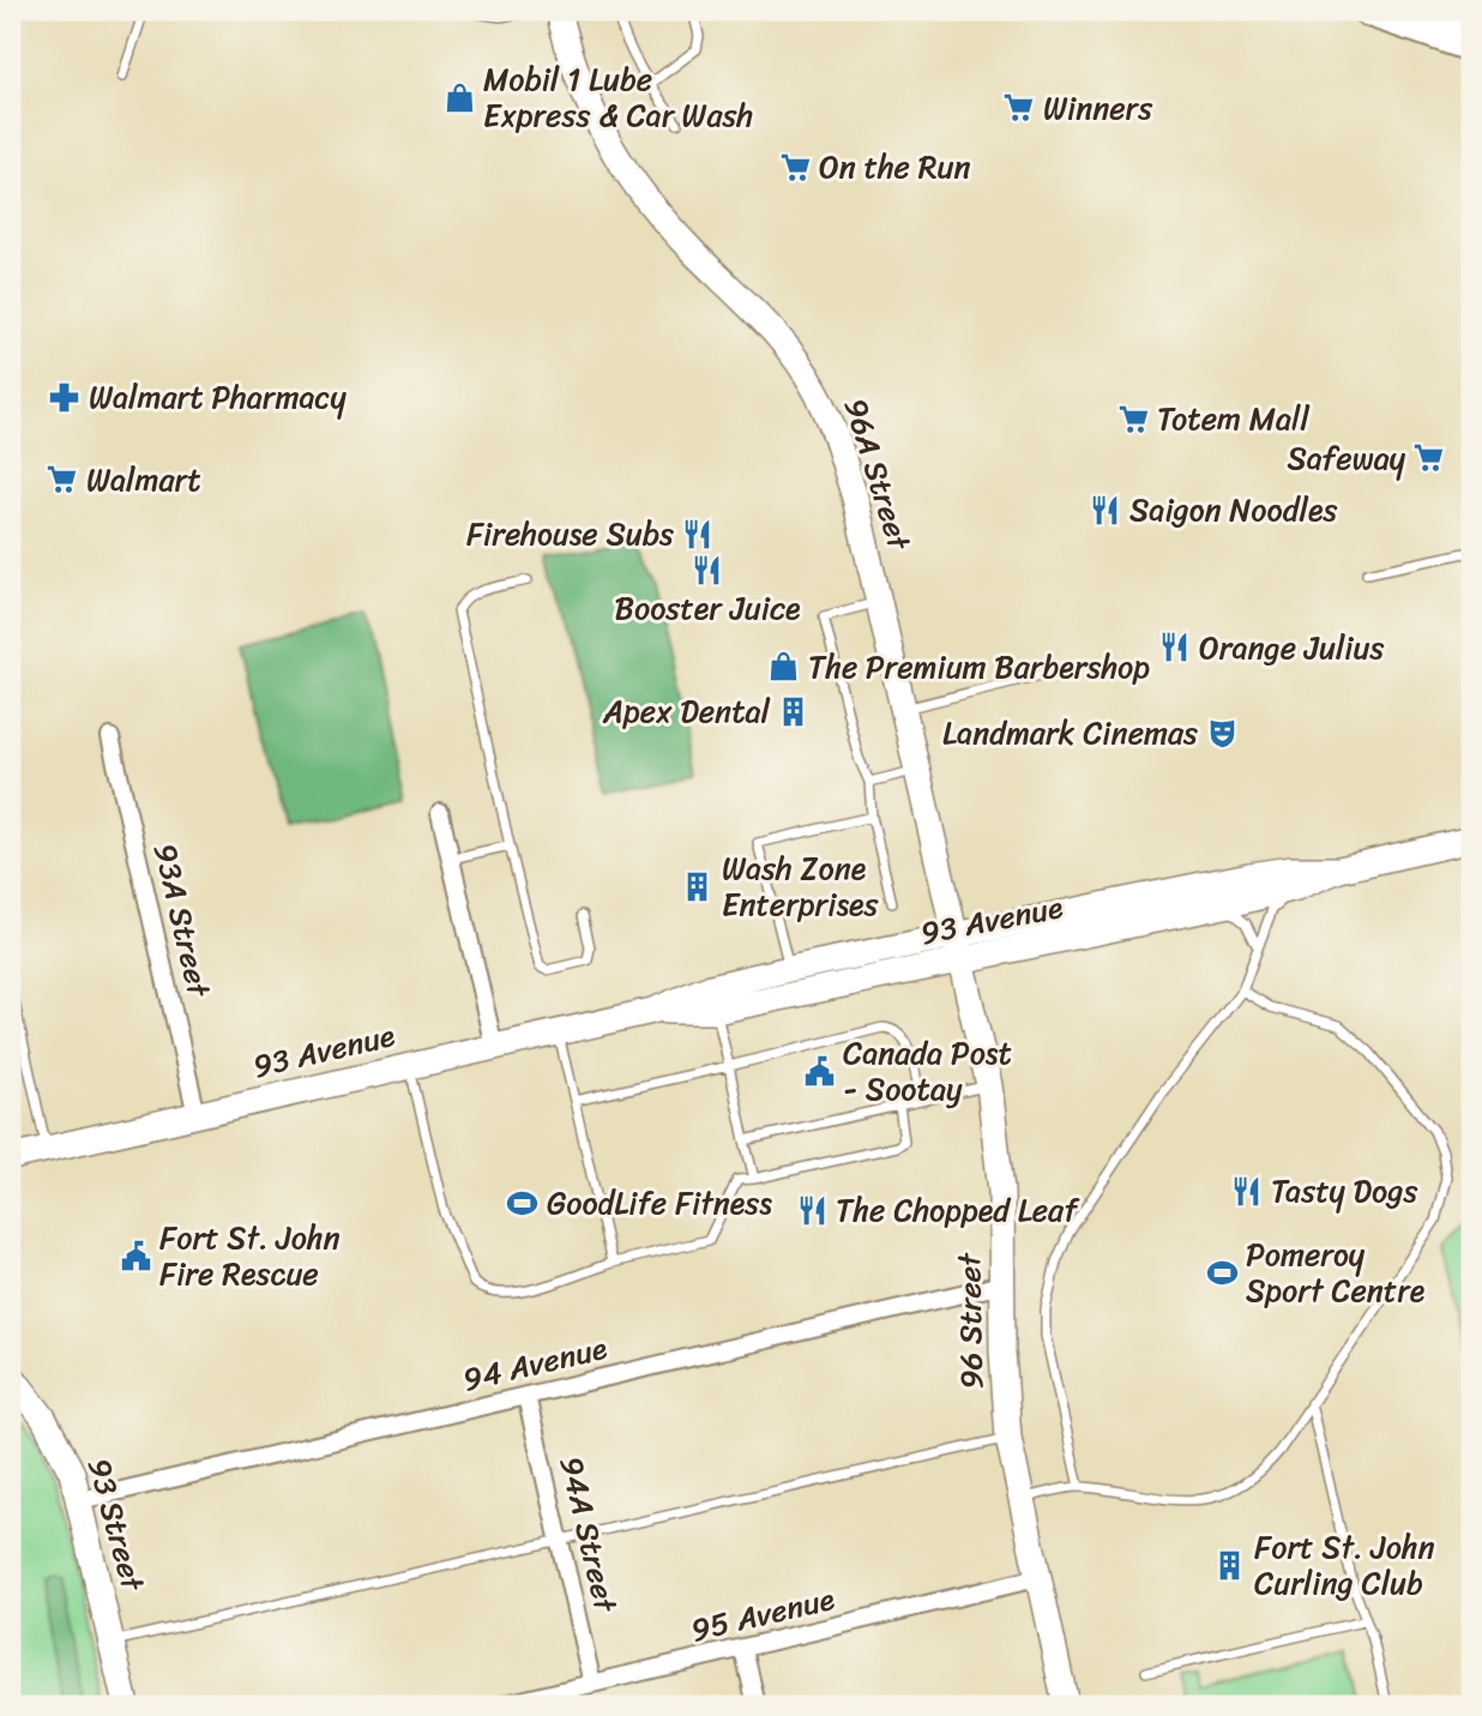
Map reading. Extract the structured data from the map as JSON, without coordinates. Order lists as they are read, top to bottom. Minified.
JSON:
{"streets":{"main road":["96A Street","93 Avenue","96 Street","93 Street"],"street":["93A Street","94 Avenue","94A Street","95 Avenue"]},"crossings":[["96A Street","93 Avenue"],["96A Street","96 Street"],["93A Street","93 Avenue"],["93 Avenue","96 Street"],["96 Street","94 Avenue"],["96 Street","95 Avenue"],["94 Avenue","93 Street"],["94 Avenue","94A Street"],["94A Street","95 Avenue"]],"places":{"shop":["Mobil 1 Lube Express & Car Wash","The Premium Barbershop"],"supermarket":["Winners","On the Run","Totem Mall","Safeway","Walmart"],"pharmacy":["Walmart Pharmacy"],"restaurant":["Saigon Noodles","Firehouse Subs","Booster Juice","Orange Julius","Tasty Dogs","The Chopped Leaf"],"building":["Apex Dental","Wash Zone Enterprises","Fort St. John Curling Club"],"theatre":["Landmark Cinemas"],"public building":["Canada Post - Sootay","Fort St. John Fire Rescue"],"sports":["GoodLife Fitness","Pomeroy Sport Centre"]}}
